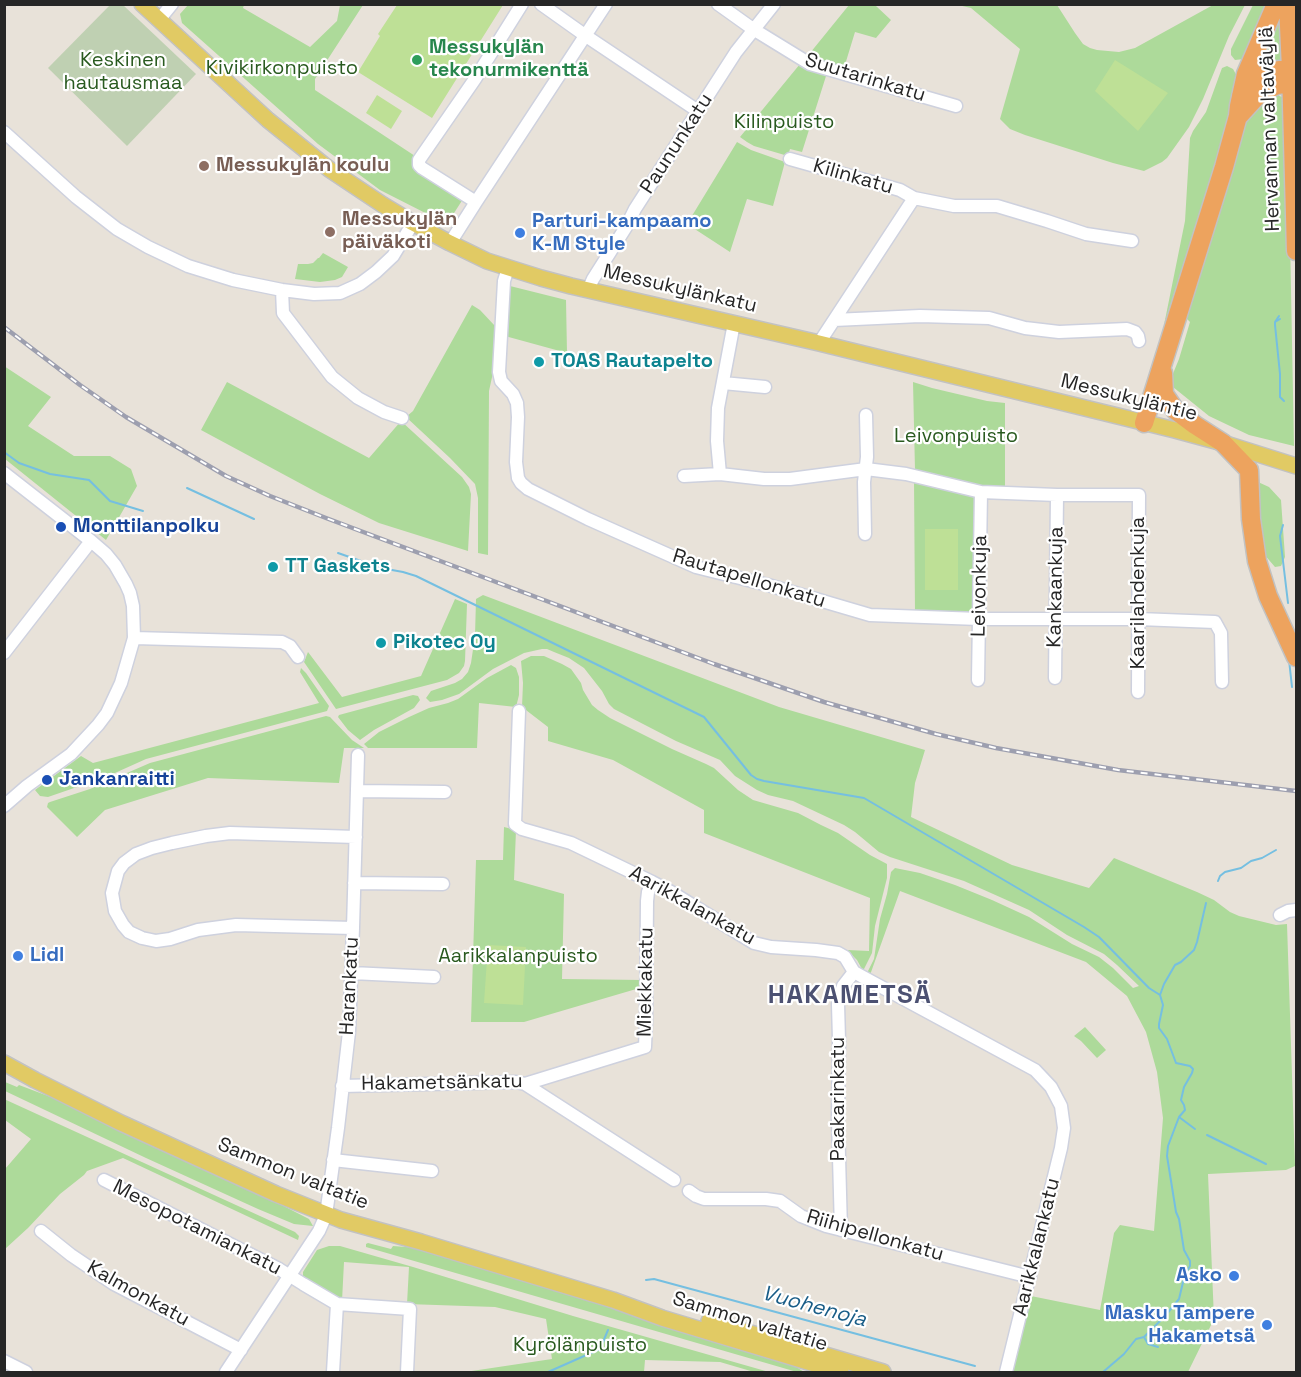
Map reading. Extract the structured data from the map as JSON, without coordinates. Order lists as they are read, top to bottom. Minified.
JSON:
{"streets":{"highway":["Hervannan valtaväylä"],"main road":["Messukylänkatu","Messukyläntie","Sammon valtatie"],"street":["Suutarinkatu","Paununkatu","Kilinkatu","Rautapellonkatu","Leivonkuja","Kankaankuja","Kaarilahdenkuja","Aarikkalankatu","Miekkakatu","Harankatu","Hakametsänkatu","Paakarinkatu","Mesopotamiankatu","Riihipellonkatu","Kalmonkatu"]},"crossings":[["Suutarinkatu","Paununkatu"],["Paununkatu","Messukylänkatu"],["Messukylänkatu","Messukyläntie"],["Messukylänkatu","Rautapellonkatu"],["Rautapellonkatu","Leivonkuja"],["Rautapellonkatu","Kankaankuja"],["Rautapellonkatu","Kaarilahdenkuja"],["Kankaankuja","Kaarilahdenkuja"],["Aarikkalankatu","Miekkakatu"],["Aarikkalankatu","Paakarinkatu"],["Aarikkalankatu","Riihipellonkatu"],["Miekkakatu","Hakametsänkatu"],["Harankatu","Hakametsänkatu"],["Harankatu","Sammon valtatie"],["Harankatu","Mesopotamiankatu"],["Harankatu","Kalmonkatu"],["Paakarinkatu","Riihipellonkatu"]],"districts":["HAKAMETSÄ"],"water":["Vuohenoja"],"parks":["Keskinen hautausmaa","Kivikirkonpuisto","Kilinpuisto","Leivonpuisto","Aarikkalanpuisto","Kyrölänpuisto"],"places":["Messukylän tekonurmikenttä","Messukylän koulu","Messukylän päiväkoti","Parturi-kampaamo K-M Style","TOAS Rautapelto","Monttilanpolku","TT Gaskets","Pikotec Oy","Jankanraitti","Lidl","Asko","Masku Tampere Hakametsä"]}
